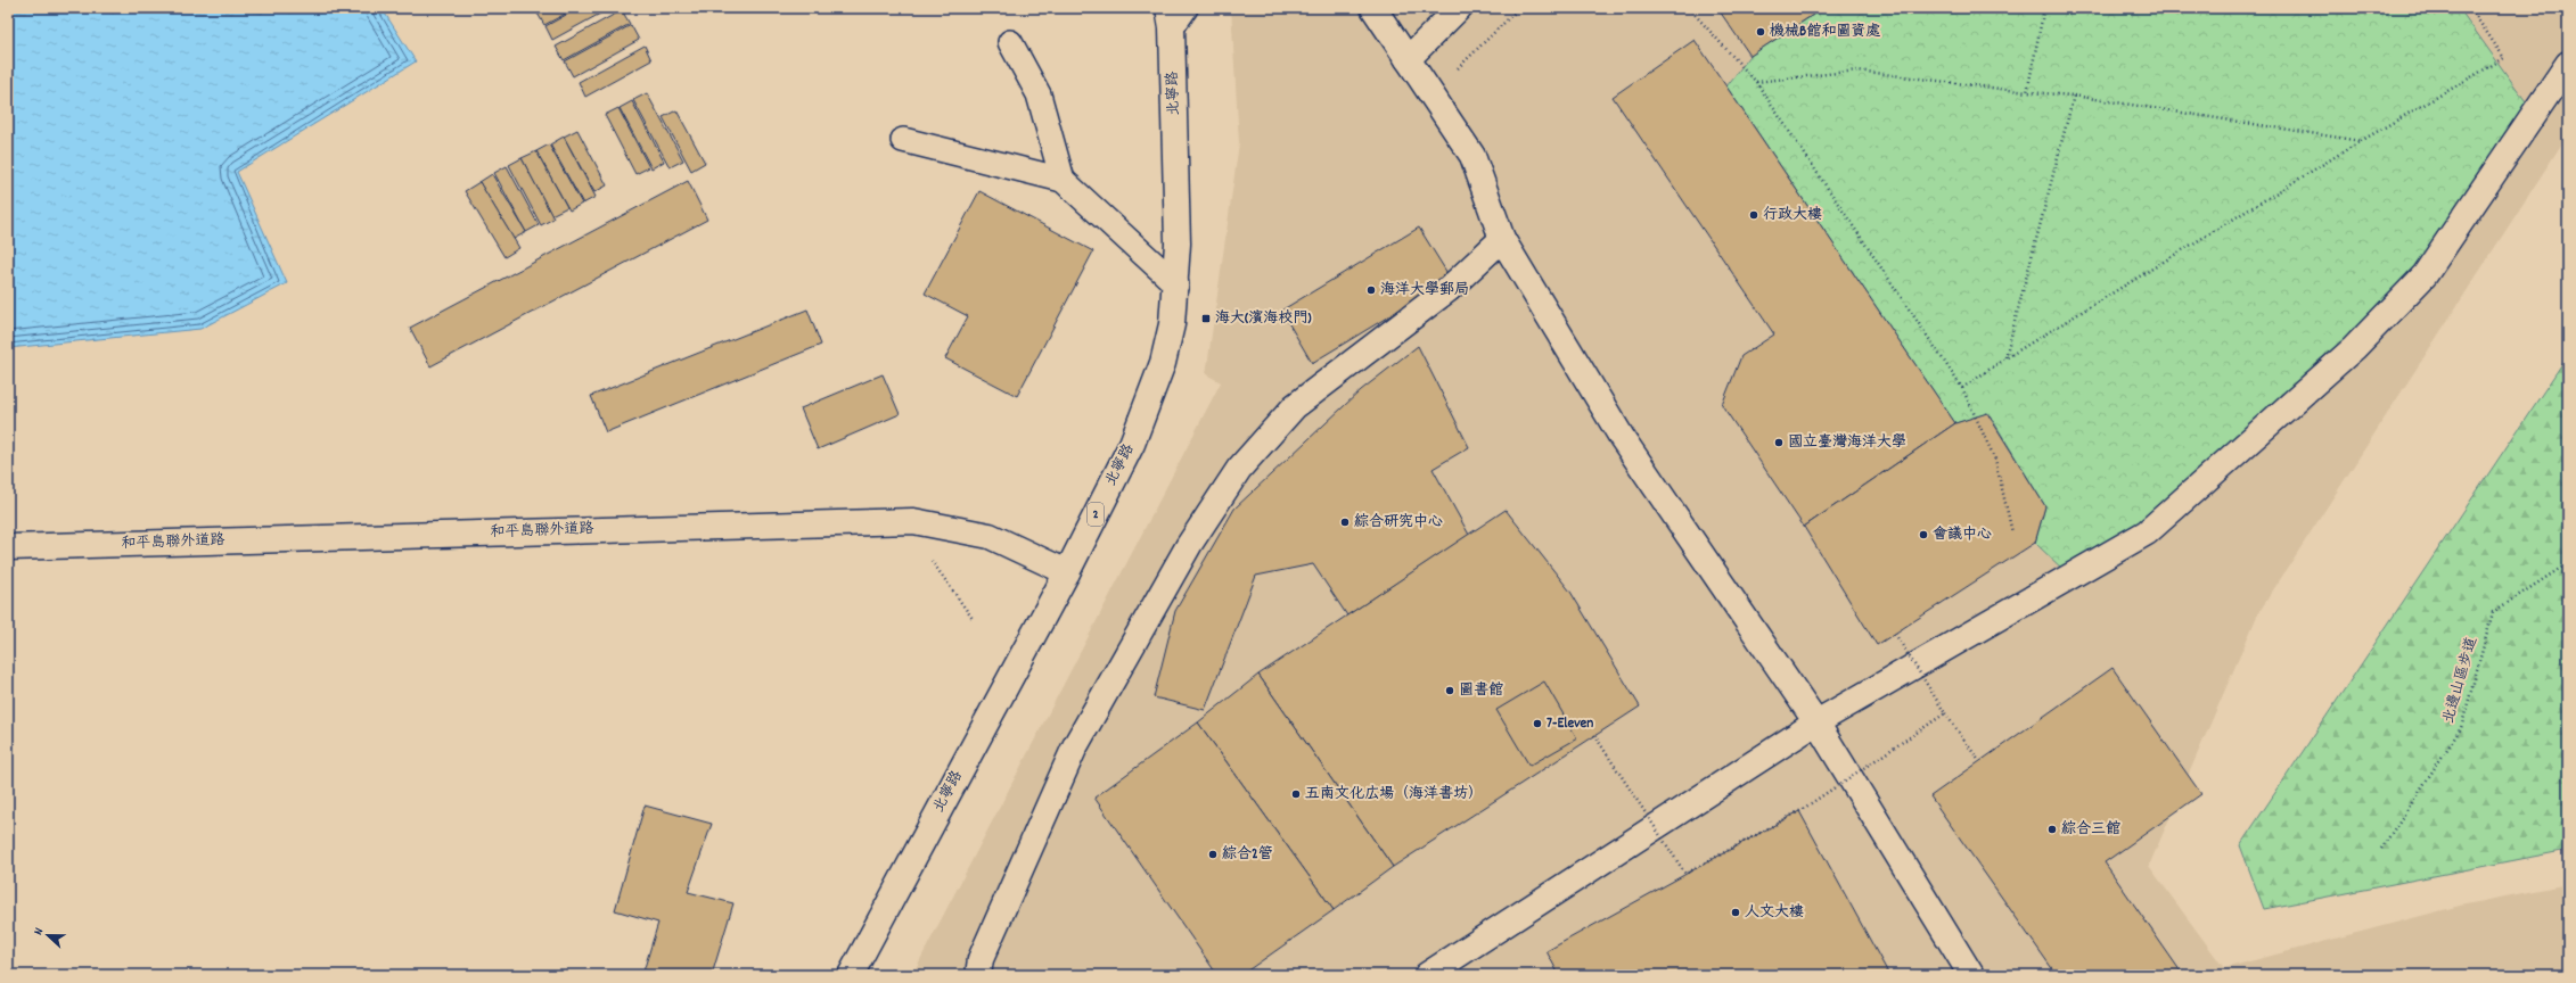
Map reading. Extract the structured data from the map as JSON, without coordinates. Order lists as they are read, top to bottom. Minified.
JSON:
{"streets":{"street":["北寧路","2","和平島聯外道路"],"path":["北邊山區步道"]},"crossings":[["北寧路","和平島聯外道路"]],"places":{"other":["機械B館和圖資處","行政大樓","海洋大學郵局","國立臺灣海洋大學","綜合研究中心","會議中心","圖書館","7-Eleven","五南文化広場（海洋書坊）","綜合三館","綜合2管","人文大樓"],"transit":["海大(濱海校門)"]},"north":"left"}
